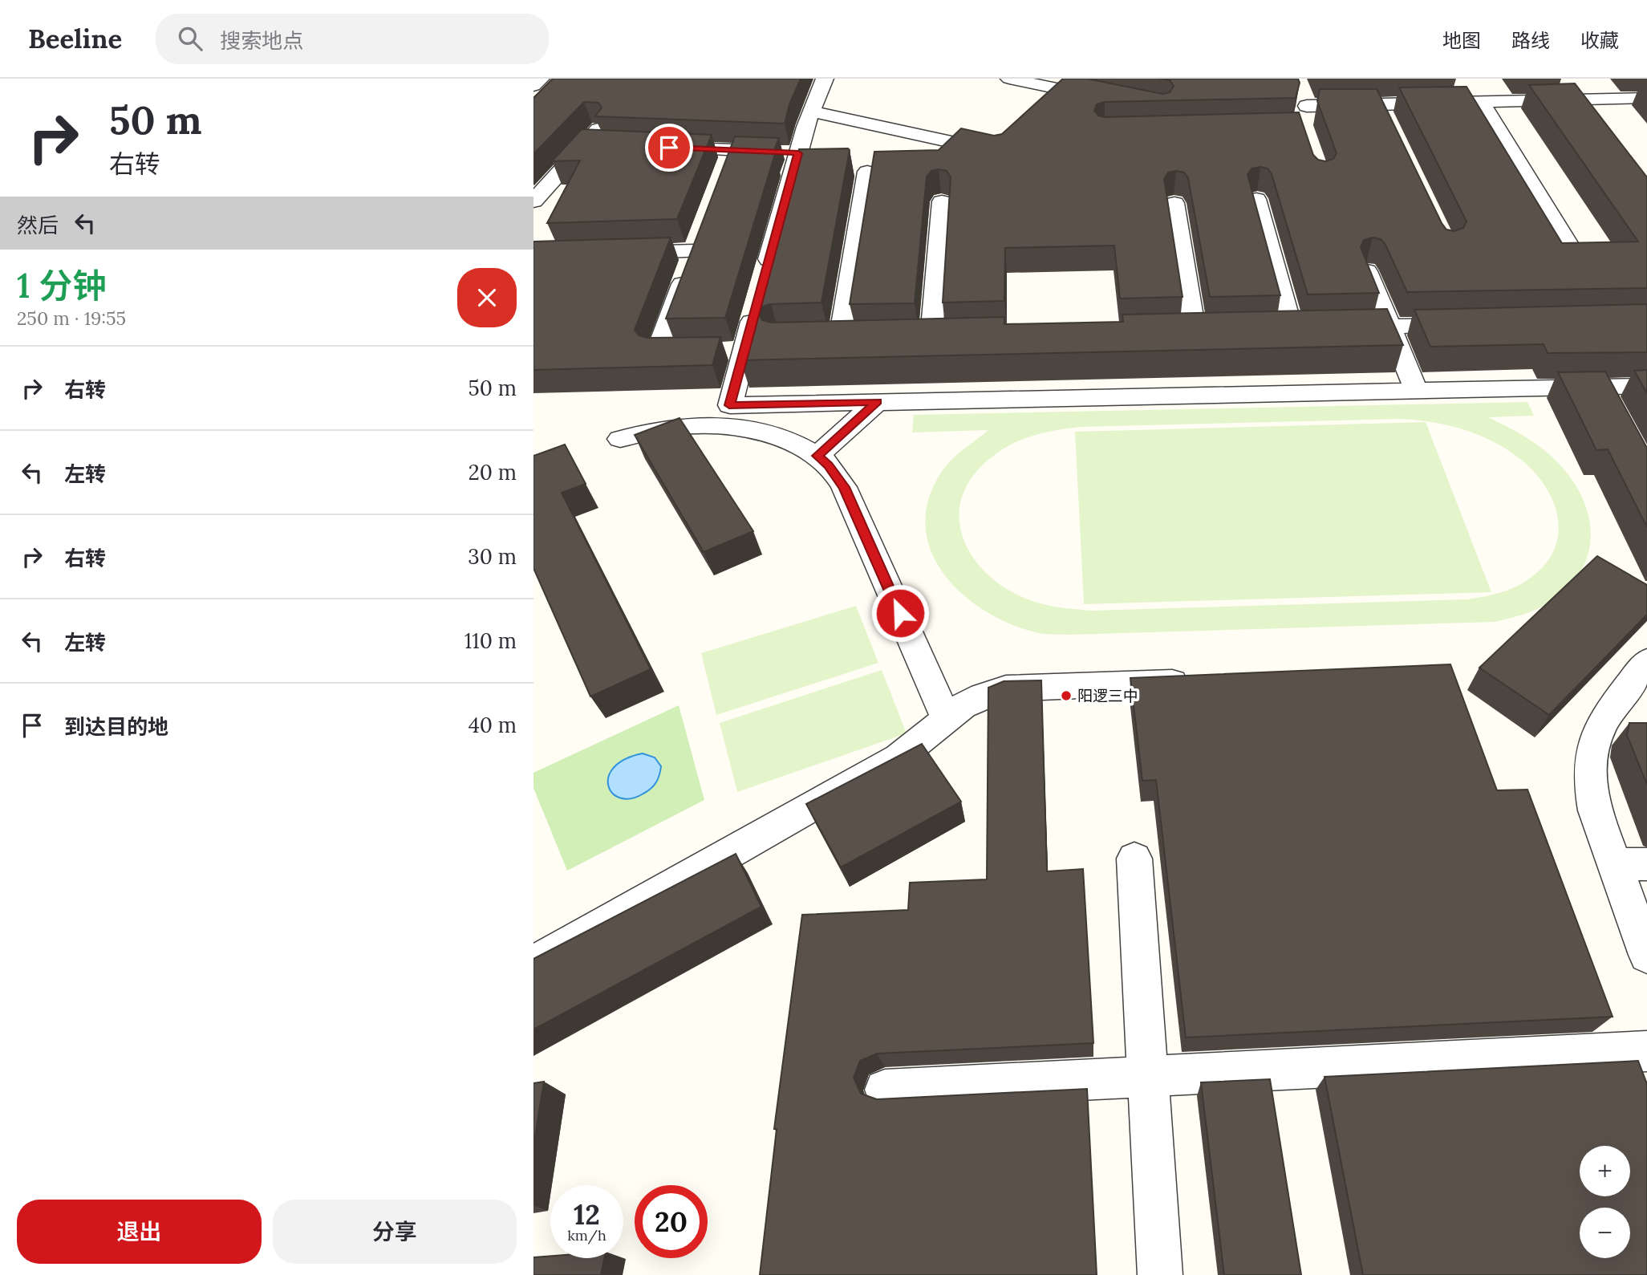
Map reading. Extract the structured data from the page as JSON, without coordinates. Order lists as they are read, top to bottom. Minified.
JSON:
{"places":["阳逻三中"],"page":{"header":"Beeline","search":"搜索地点","nav":["地图","路线","收藏"],"turn":["50 m","右转"],"then":"然后","heading":["1 分钟","250 m · 19:55"],"list":[{"name":"右转","value":"50 m"},{"name":"左转","value":"20 m"},{"name":"右转","value":"30 m"},{"name":"左转","value":"110 m"},{"name":"到达目的地","value":"40 m"}],"map_buttons":["+","−"],"speed":"12 km/h","limit":"20","buttons":["退出","分享"]}}
